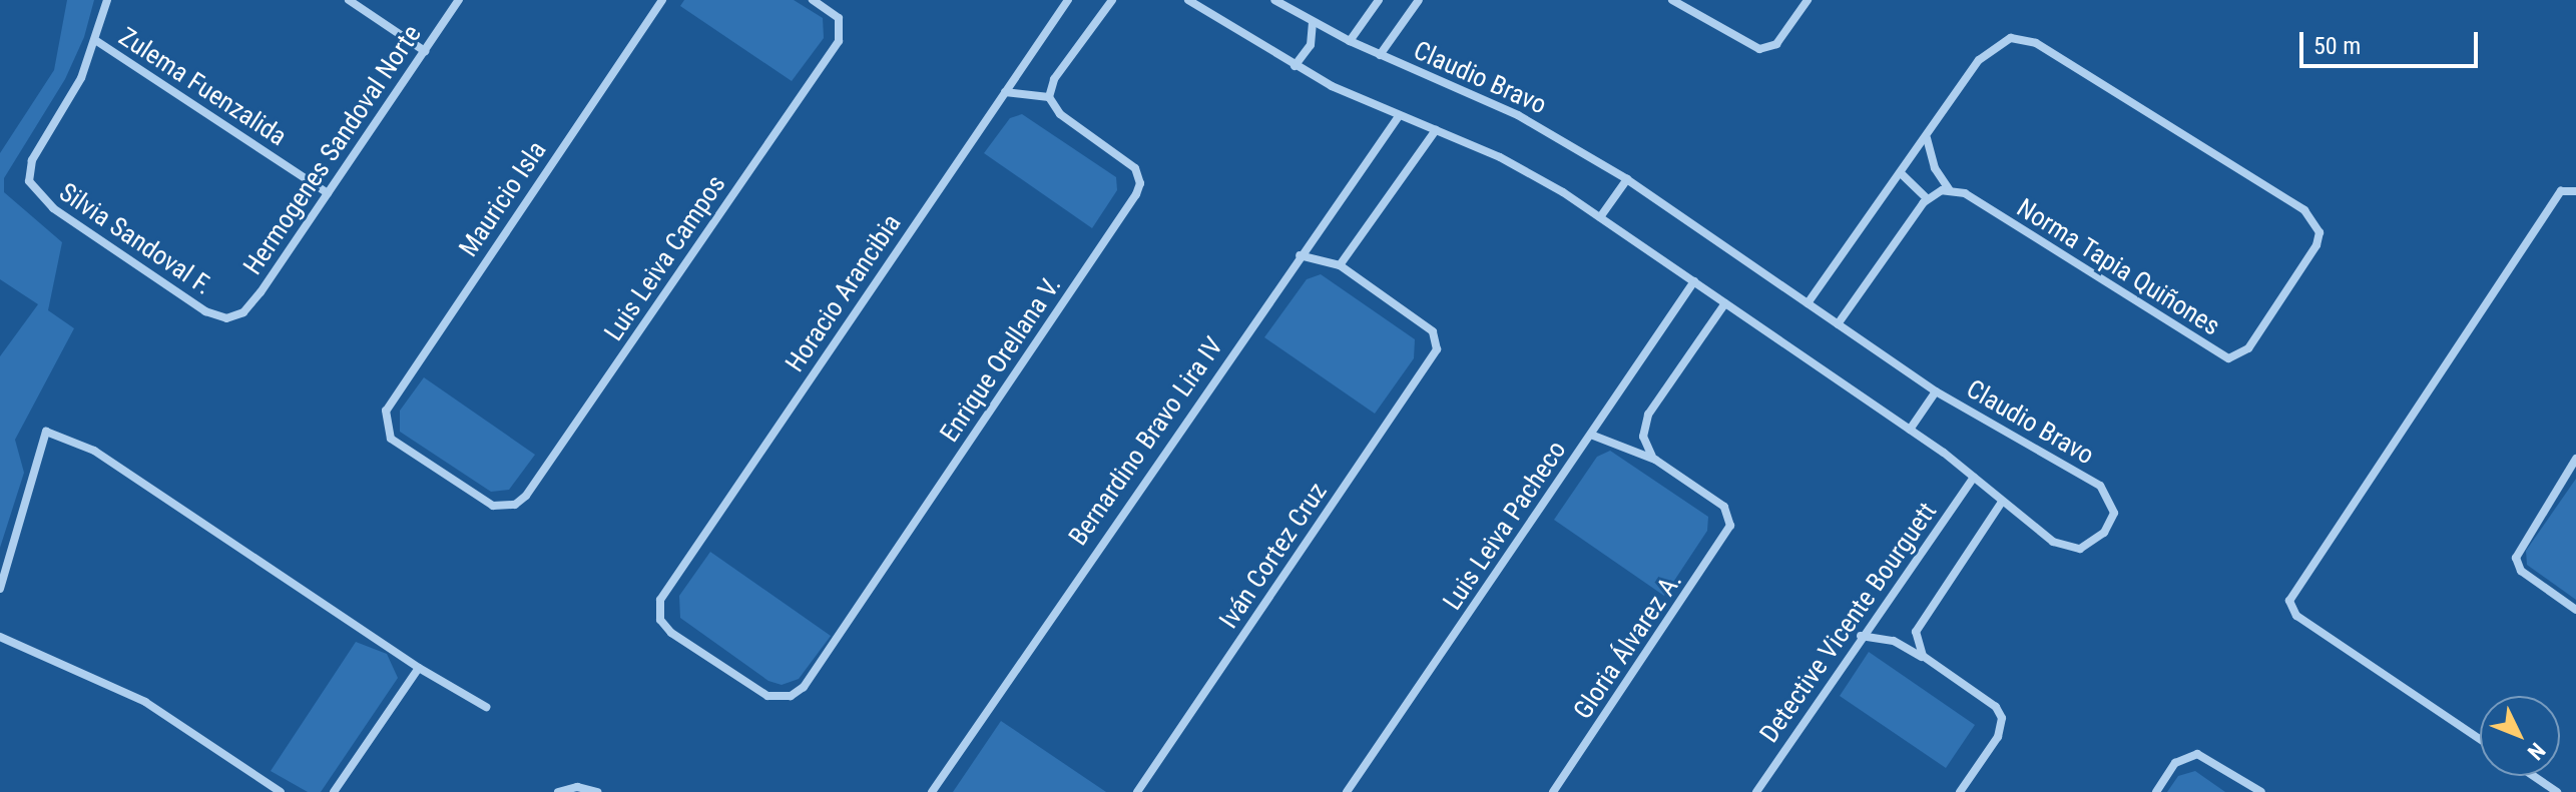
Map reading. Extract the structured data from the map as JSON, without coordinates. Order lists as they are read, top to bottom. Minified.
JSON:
{"streets":{"street":["Claudio Bravo","Zulema Fuenzalida","Hermogenes Sandoval Norte","Mauricio Isla","Silvia Sandoval F.","Luis Leiva Campos","Norma Tapia Quiñones","Horacio Arancibia","Enrique Orellana V.","Bernardino Bravo Lira IV","Luis Leiva Pacheco","Iván Cortez Cruz","Detective Vicente Bourguett","Gloria Álvarez A."]},"crossings":[["Claudio Bravo","Bernardino Bravo Lira IV"],["Claudio Bravo","Luis Leiva Pacheco"],["Claudio Bravo","Detective Vicente Bourguett"],["Zulema Fuenzalida","Hermogenes Sandoval Norte"],["Zulema Fuenzalida","Silvia Sandoval F."],["Hermogenes Sandoval Norte","Silvia Sandoval F."],["Mauricio Isla","Luis Leiva Campos"],["Horacio Arancibia","Enrique Orellana V."]],"scale_bar":"50 m","north":"bottom right"}
